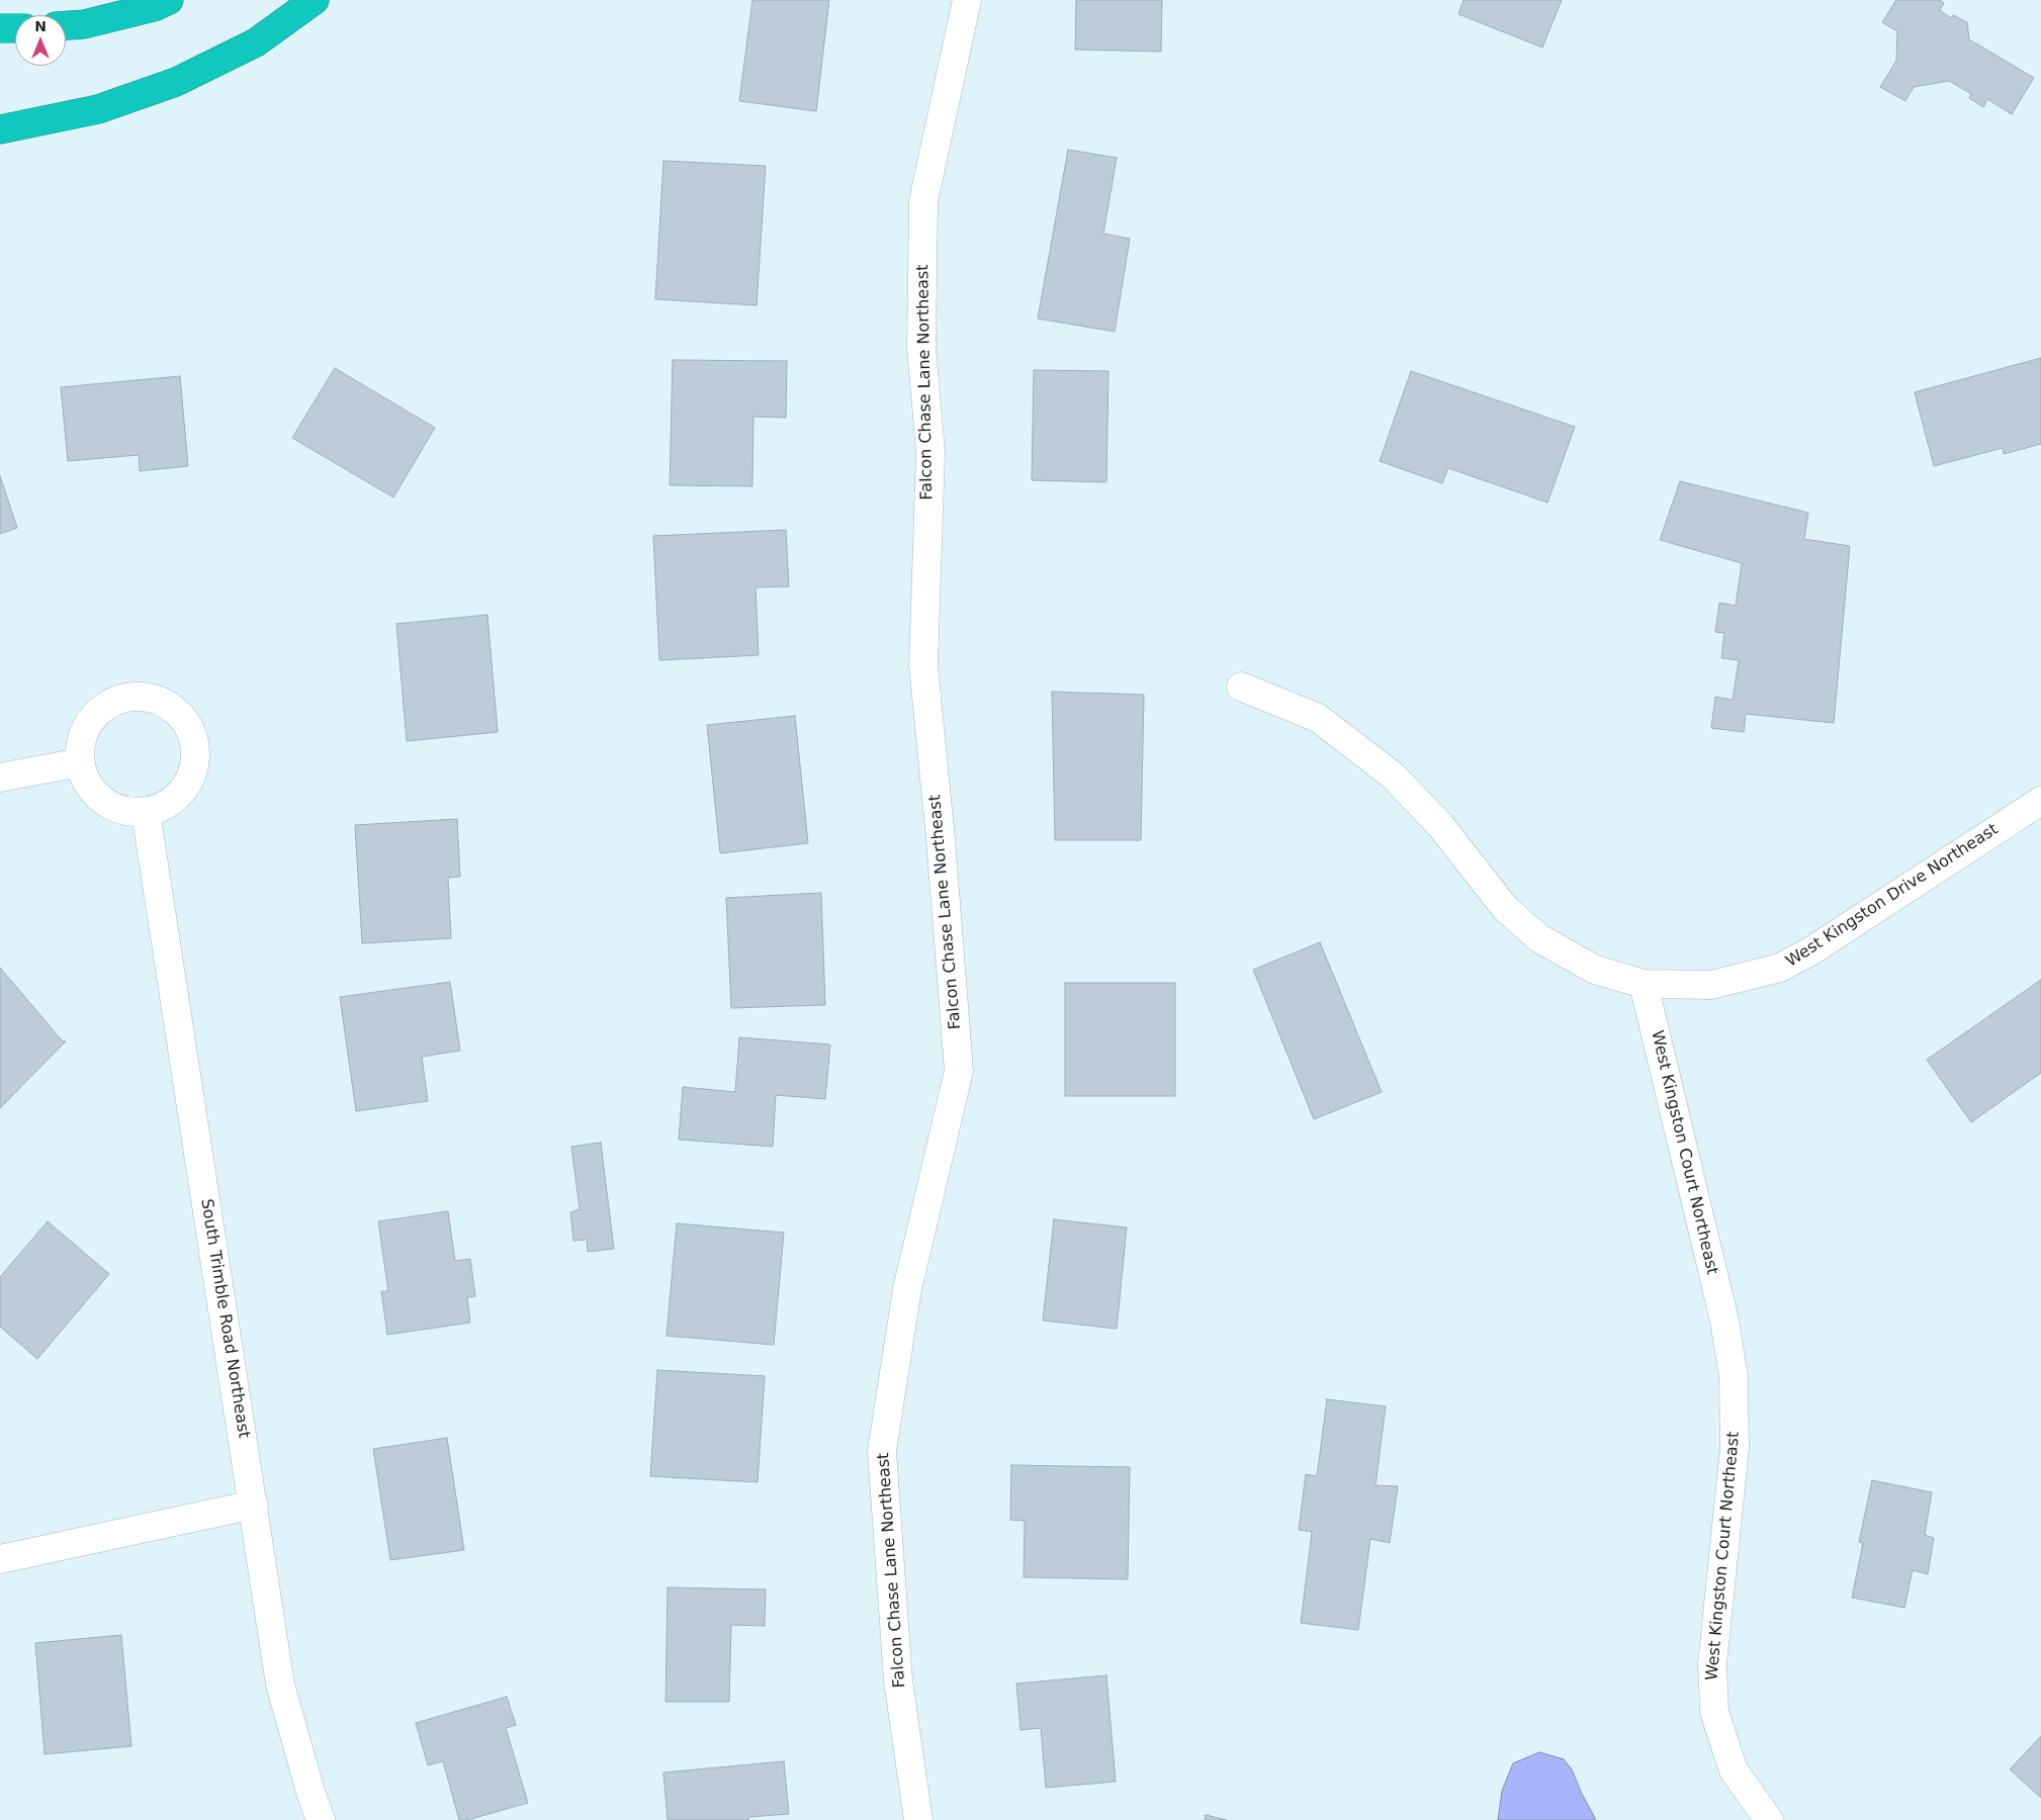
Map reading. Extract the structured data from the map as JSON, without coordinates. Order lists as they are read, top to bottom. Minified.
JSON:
{"streets":{"street":["Falcon Chase Lane Northeast","West Kingston Drive Northeast","West Kingston Court Northeast","South Trimble Road Northeast"]},"crossings":[["West Kingston Drive Northeast","West Kingston Court Northeast"]],"north":"top"}
